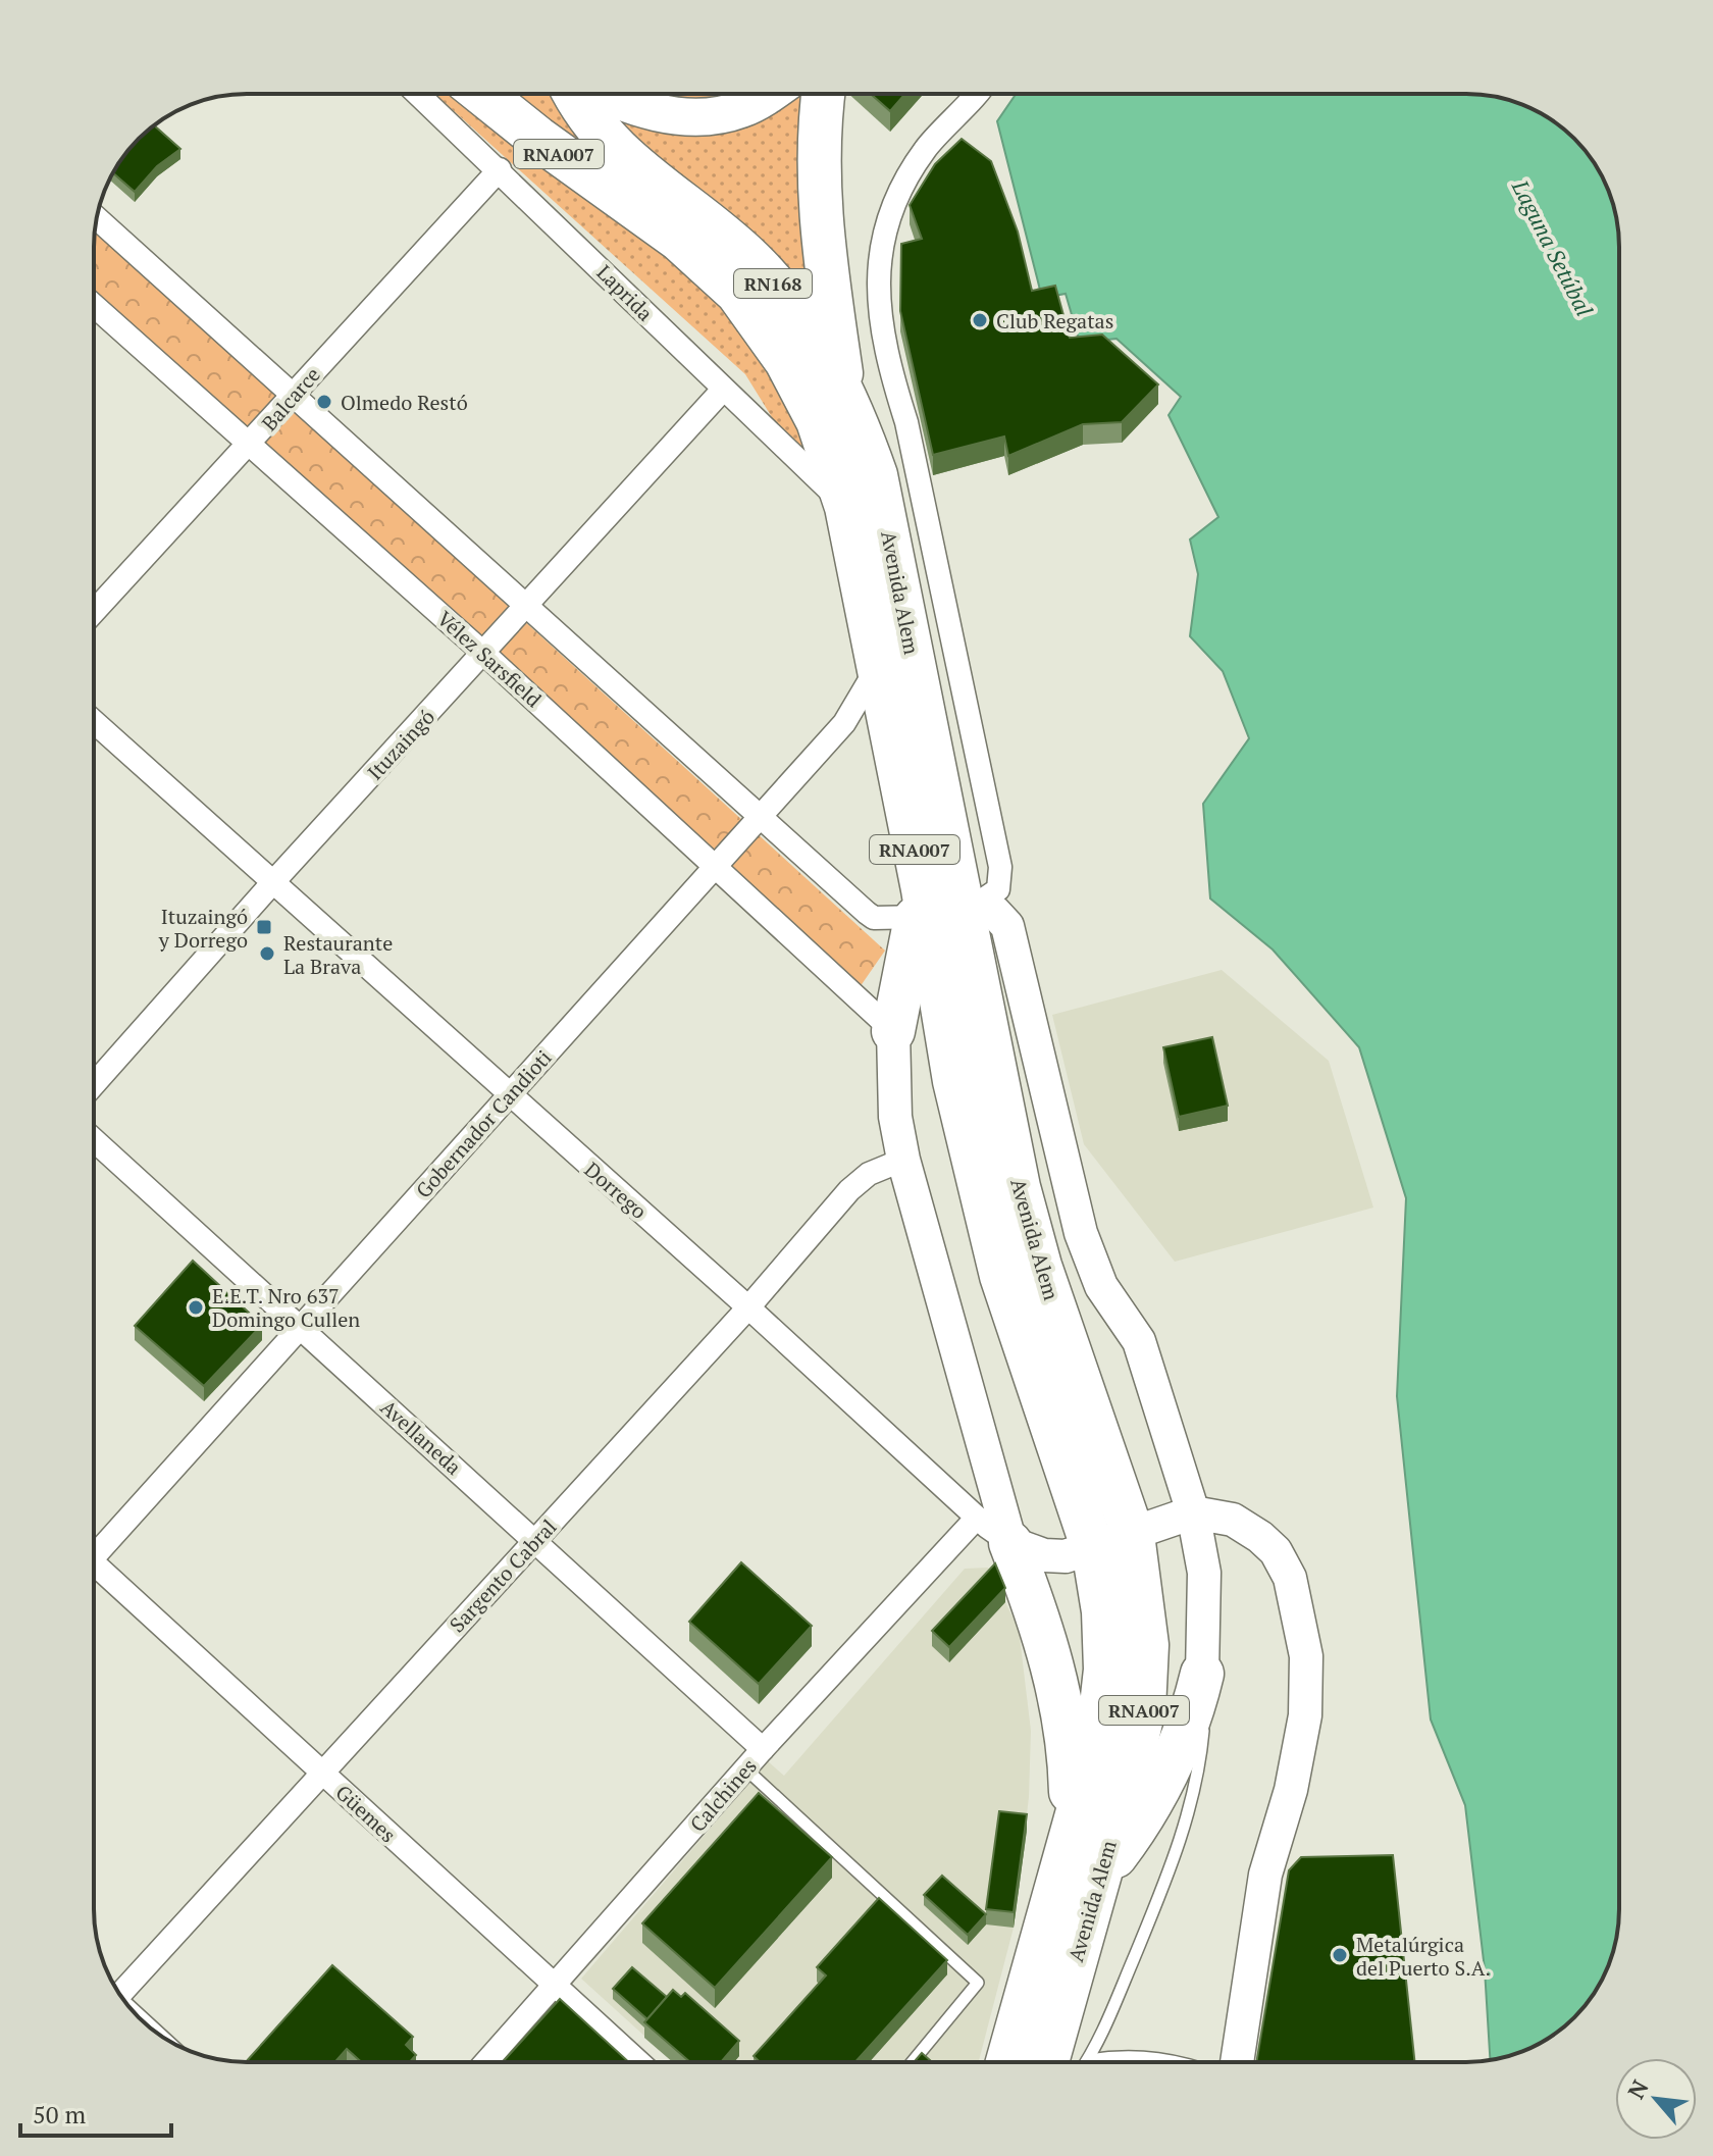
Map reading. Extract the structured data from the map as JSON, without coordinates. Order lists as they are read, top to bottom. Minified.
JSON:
{"streets":{"highway":["RNA007","RN168","Avenida Alem"],"street":["Laprida","Balcarce","Vélez Sarsfield","Ituzaingó","Gobernador Candioti","Dorrego","Avellaneda","Sargento Cabral","Calchines","Güemes"]},"crossings":[["RNA007","RN168"],["RNA007","Laprida"],["RNA007","Avenida Alem"],["RN168","Avenida Alem"],["Laprida","Balcarce"],["Laprida","Avenida Alem"],["Laprida","Ituzaingó"],["Balcarce","Vélez Sarsfield"],["Avenida Alem","Gobernador Candioti"],["Avenida Alem","Dorrego"],["Vélez Sarsfield","Ituzaingó"],["Vélez Sarsfield","Gobernador Candioti"],["Ituzaingó","Dorrego"],["Gobernador Candioti","Dorrego"],["Gobernador Candioti","Avellaneda"],["Dorrego","Sargento Cabral"],["Dorrego","Calchines"],["Avellaneda","Sargento Cabral"],["Avellaneda","Calchines"],["Sargento Cabral","Güemes"],["Calchines","Güemes"]],"water":["Laguna Setúbal"],"places":{"other":["Club Regatas","Olmedo Restó","Restaurante La Brava","E.E.T. Nro 637 Domingo Cullen","Metalúrgica del Puerto S.A."],"transit":["Ituzaingó y Dorrego"]},"scale_bar":"50 m","north":"top left"}
